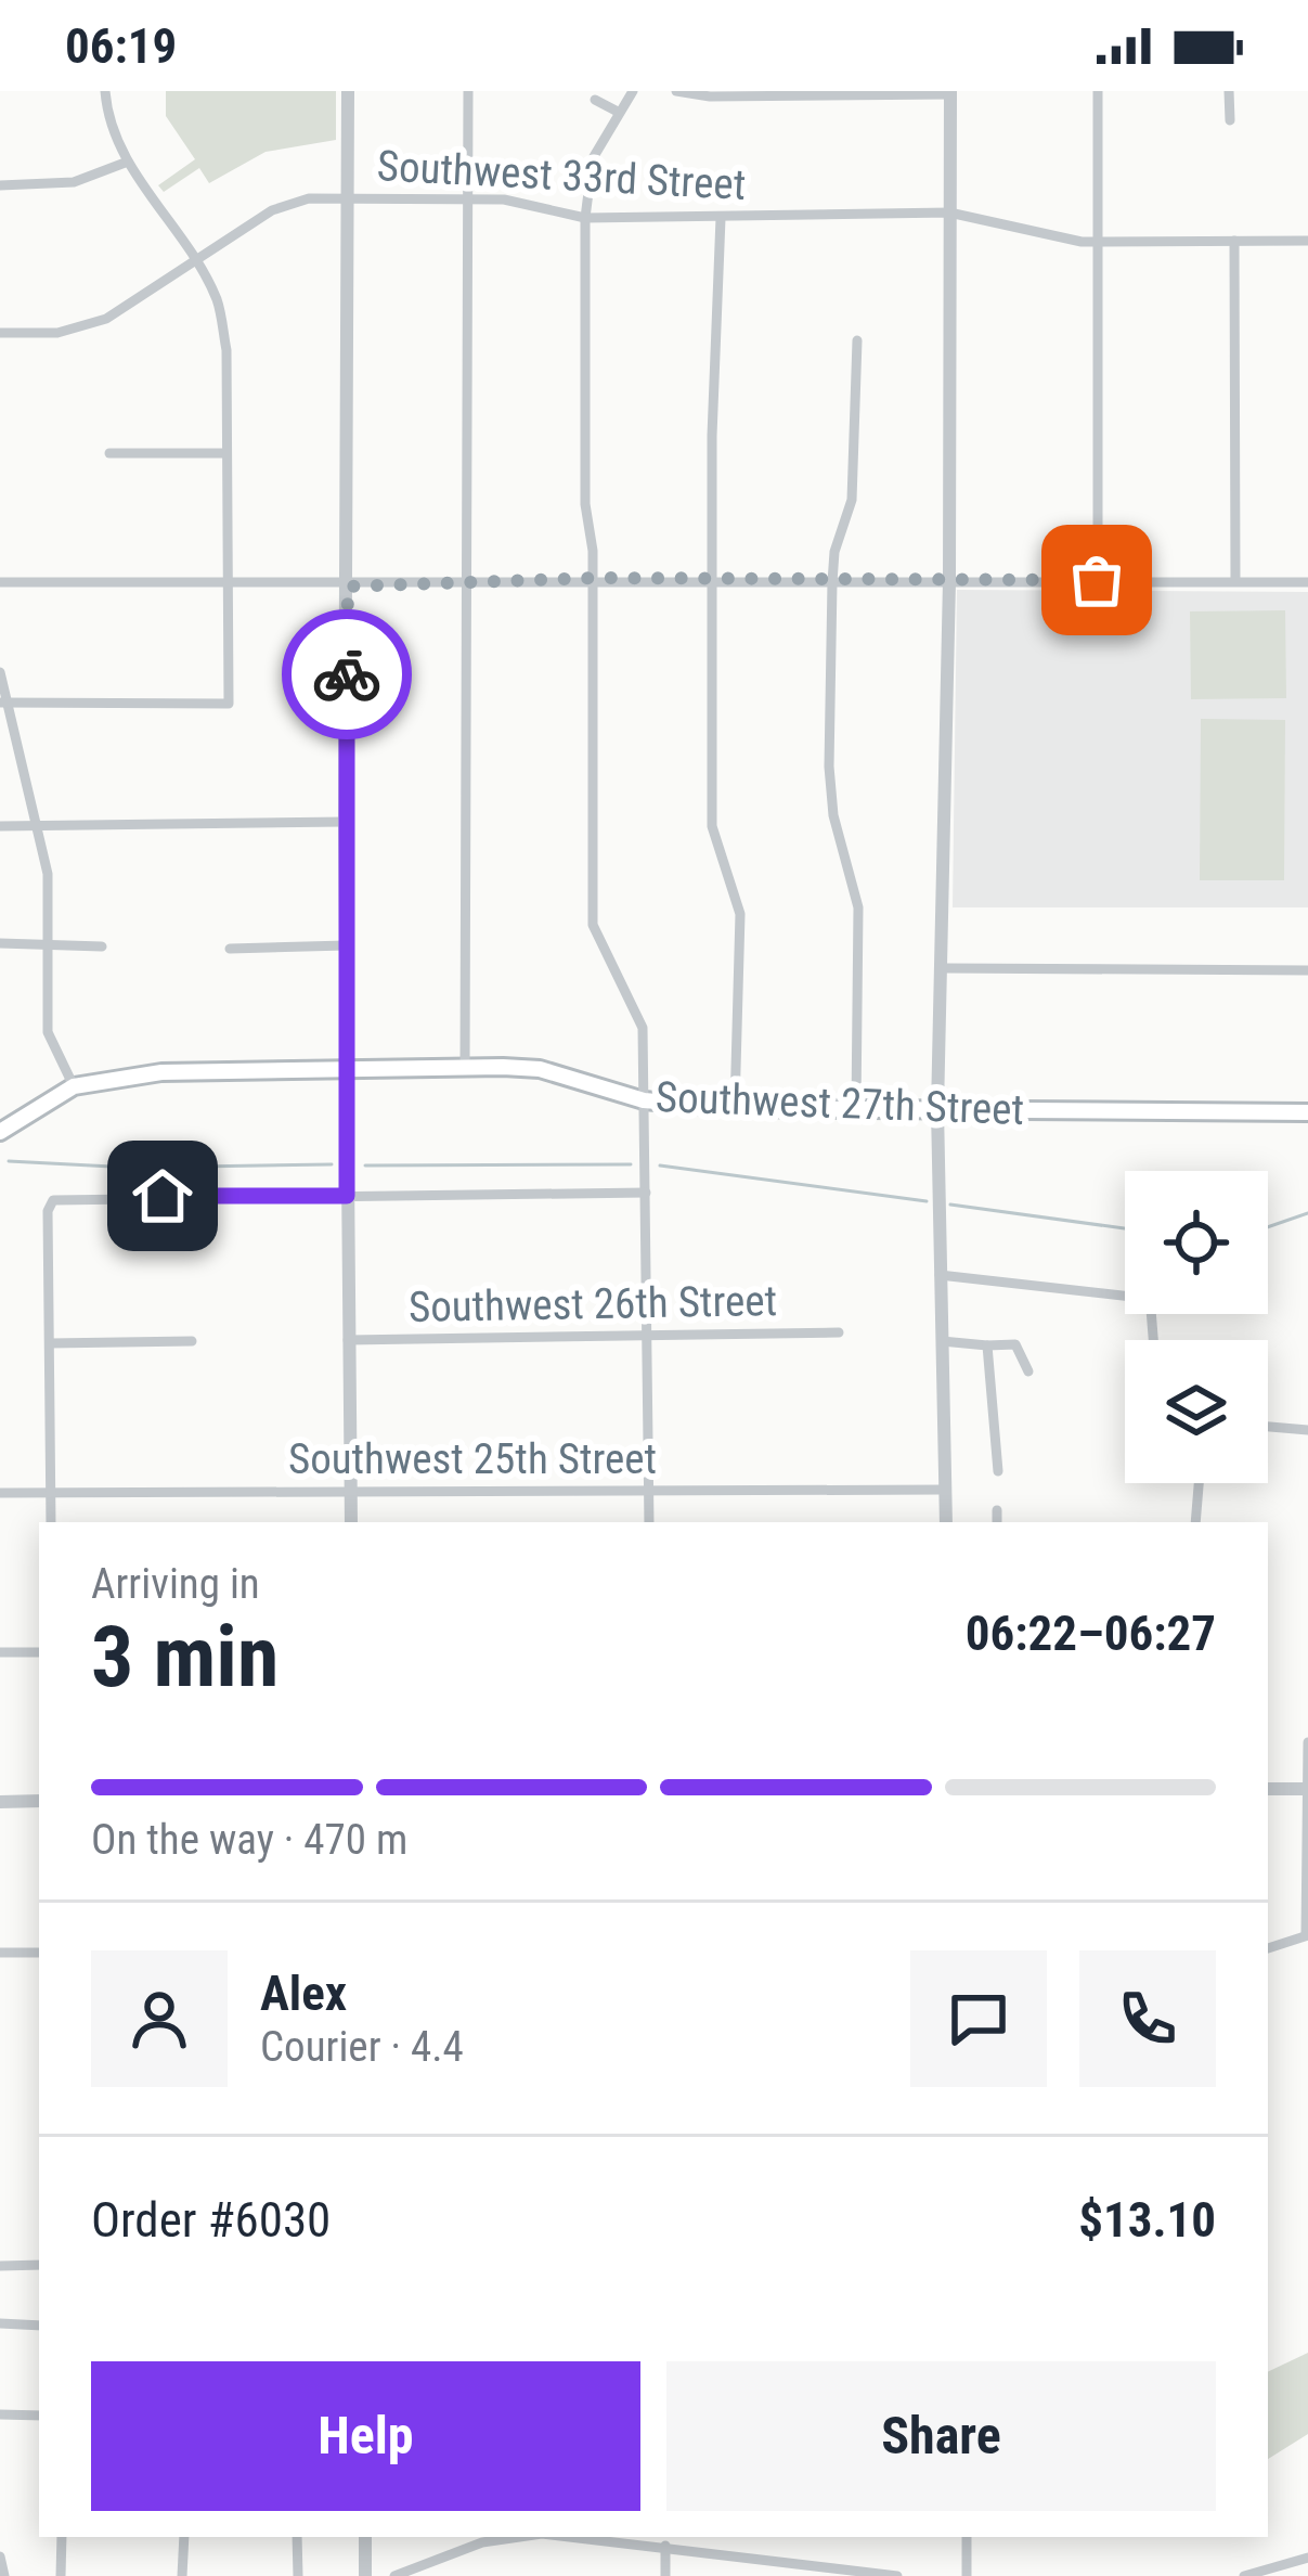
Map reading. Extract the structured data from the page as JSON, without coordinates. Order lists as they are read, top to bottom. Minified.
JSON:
{"streets":{"main road":["Southwest 27th Street"],"street":["Southwest 33rd Street","Southwest 26th Street","Southwest 25th Street"]},"page":{"status":"06:19","heading":["3 min","Arriving in","06:22–06:27"],"panel":["Alex","Courier · 4.4","Order #6030","$13.10"],"bar":"On the way · 470 m","buttons":["Help","Share"]}}
